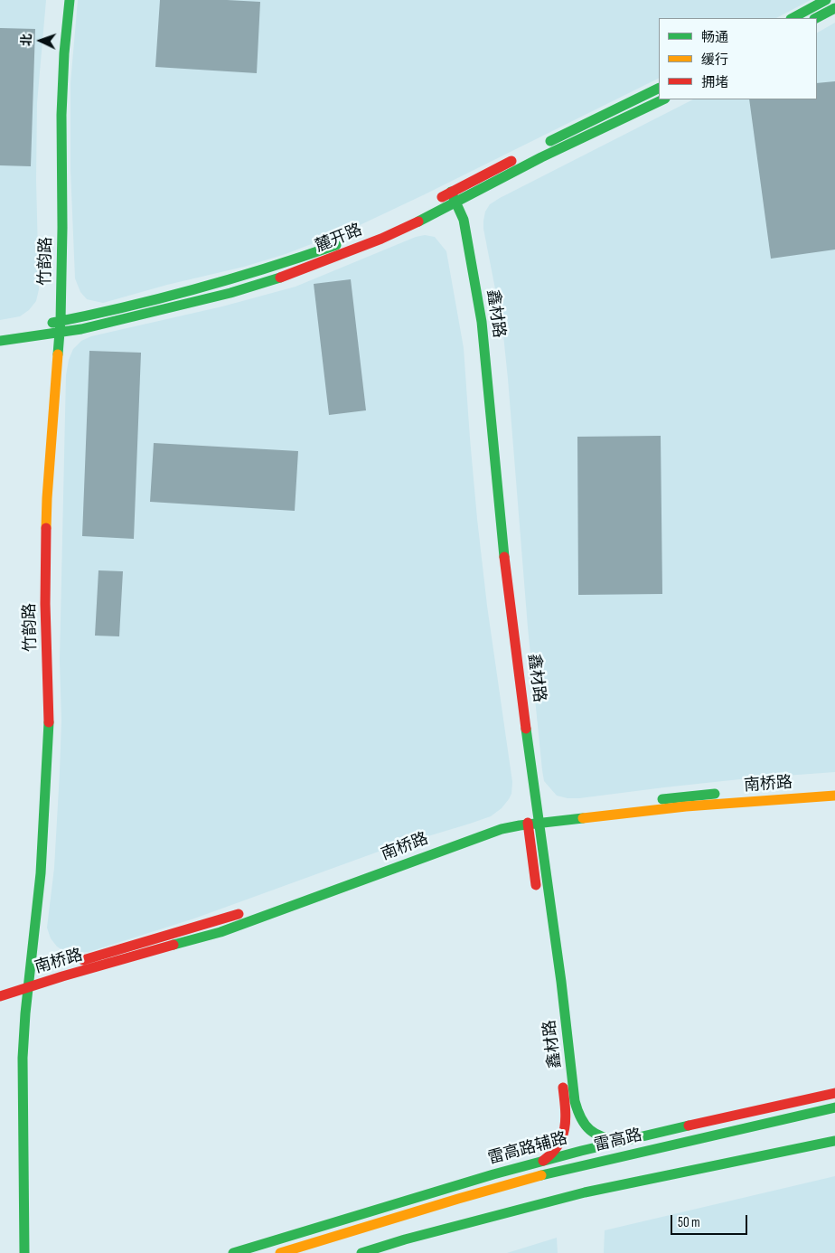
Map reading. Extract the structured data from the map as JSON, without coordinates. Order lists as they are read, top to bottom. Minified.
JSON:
{"streets":{"main road":["麓开路","竹韵路","鑫材路","南桥路","雷高路","雷高路辅路"]},"crossings":[["麓开路","竹韵路"],["麓开路","鑫材路"],["竹韵路","南桥路"],["鑫材路","南桥路"],["鑫材路","雷高路辅路"]],"legend":["畅通","缓行","拥堵"],"scale_bar":"50 m","north":"left"}
